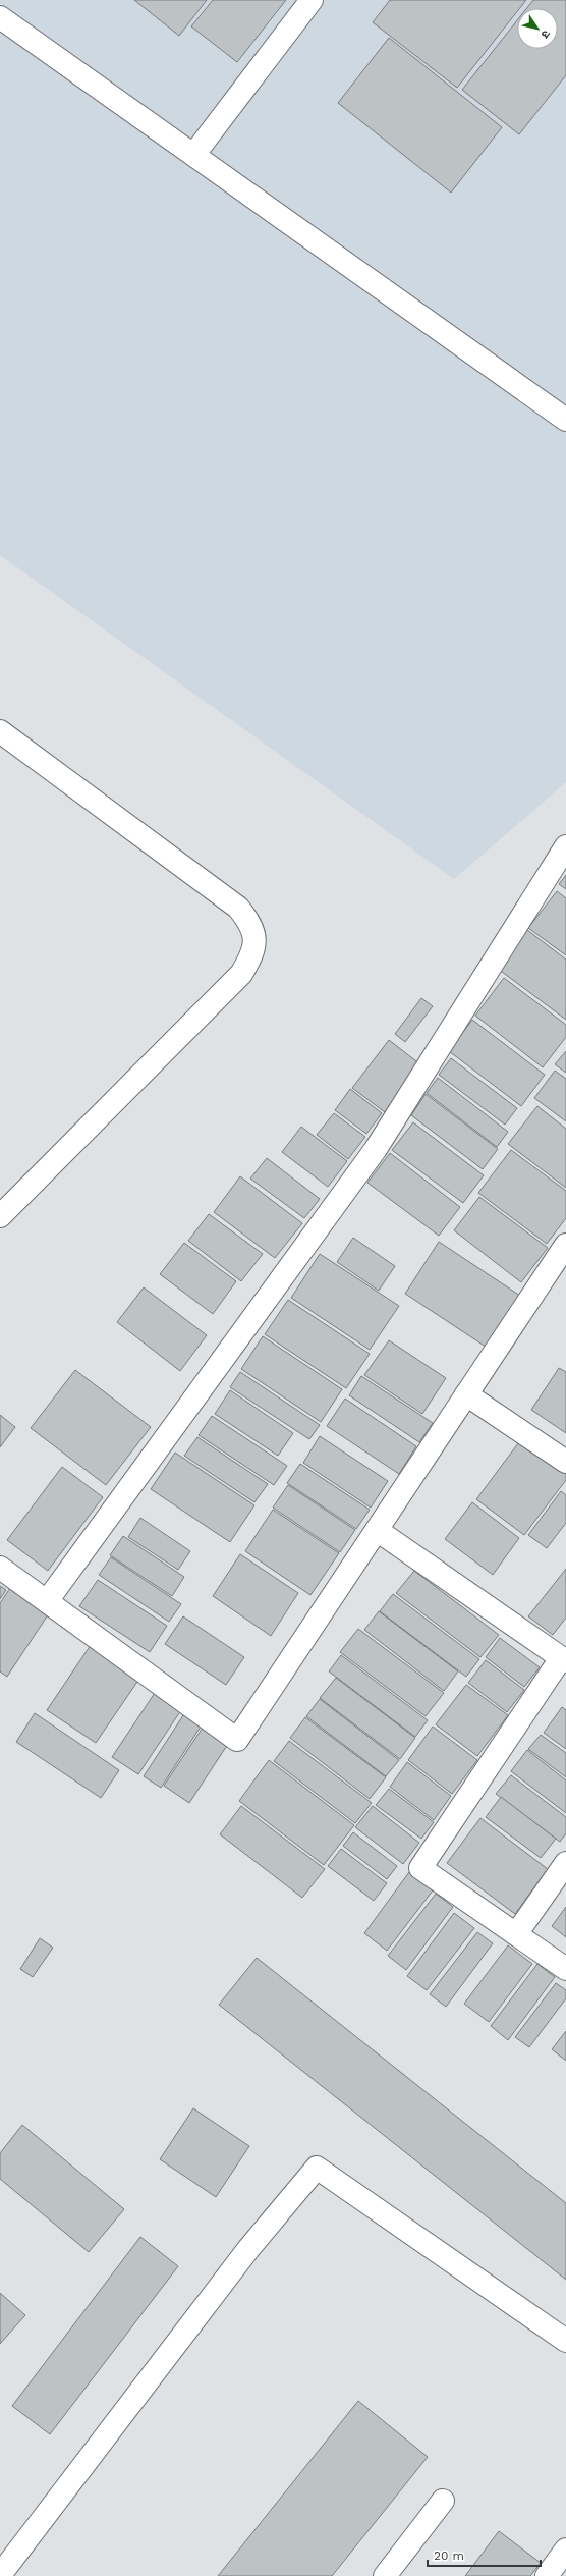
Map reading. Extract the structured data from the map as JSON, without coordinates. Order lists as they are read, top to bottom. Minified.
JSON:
{"scale_bar":"20 m","north":"bottom right"}
